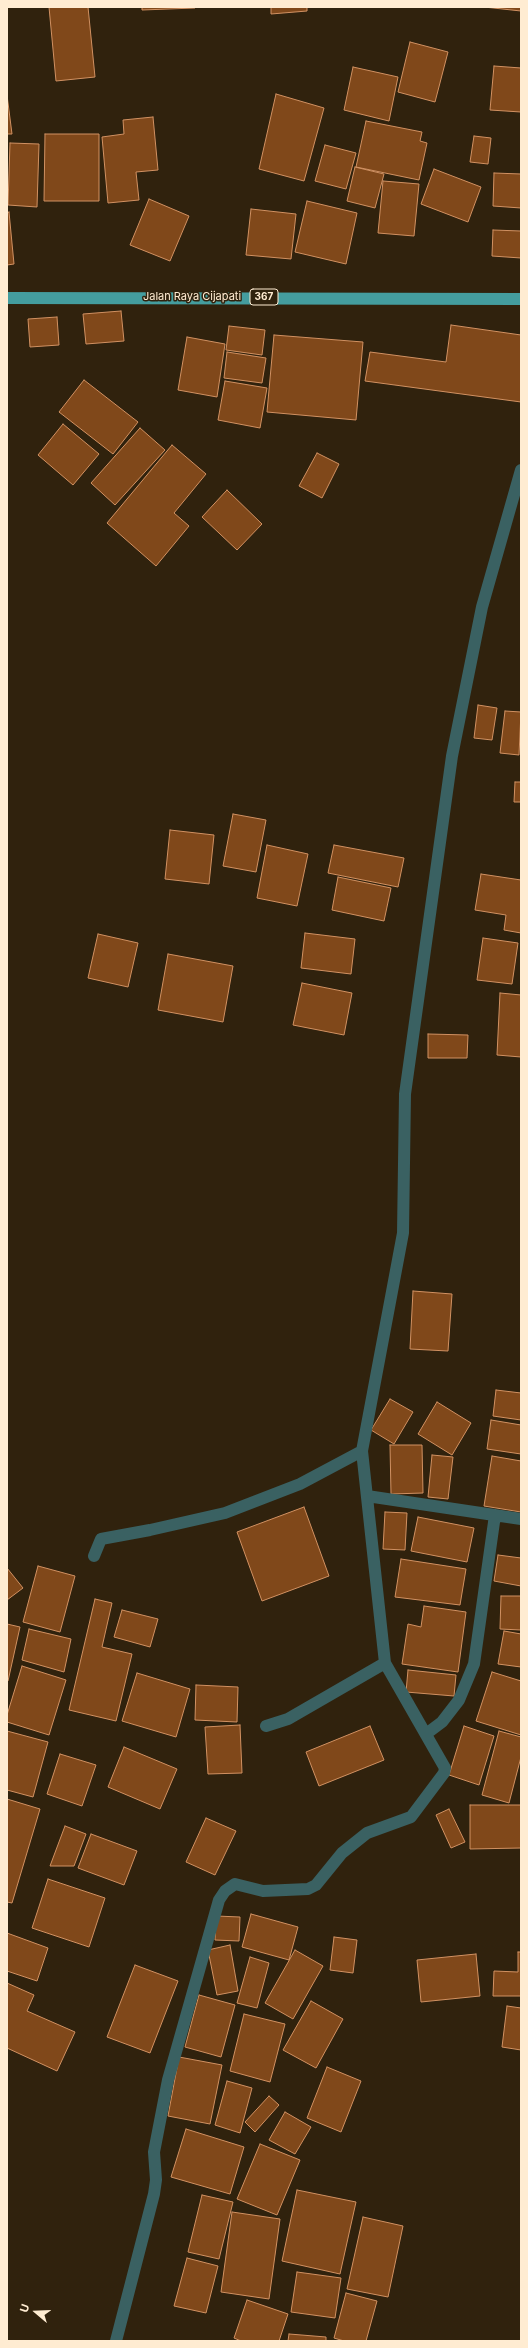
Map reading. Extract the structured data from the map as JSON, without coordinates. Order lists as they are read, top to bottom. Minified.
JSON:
{"streets":{"main road":["Jalan Raya Cijapati","367"]},"north":"left"}
